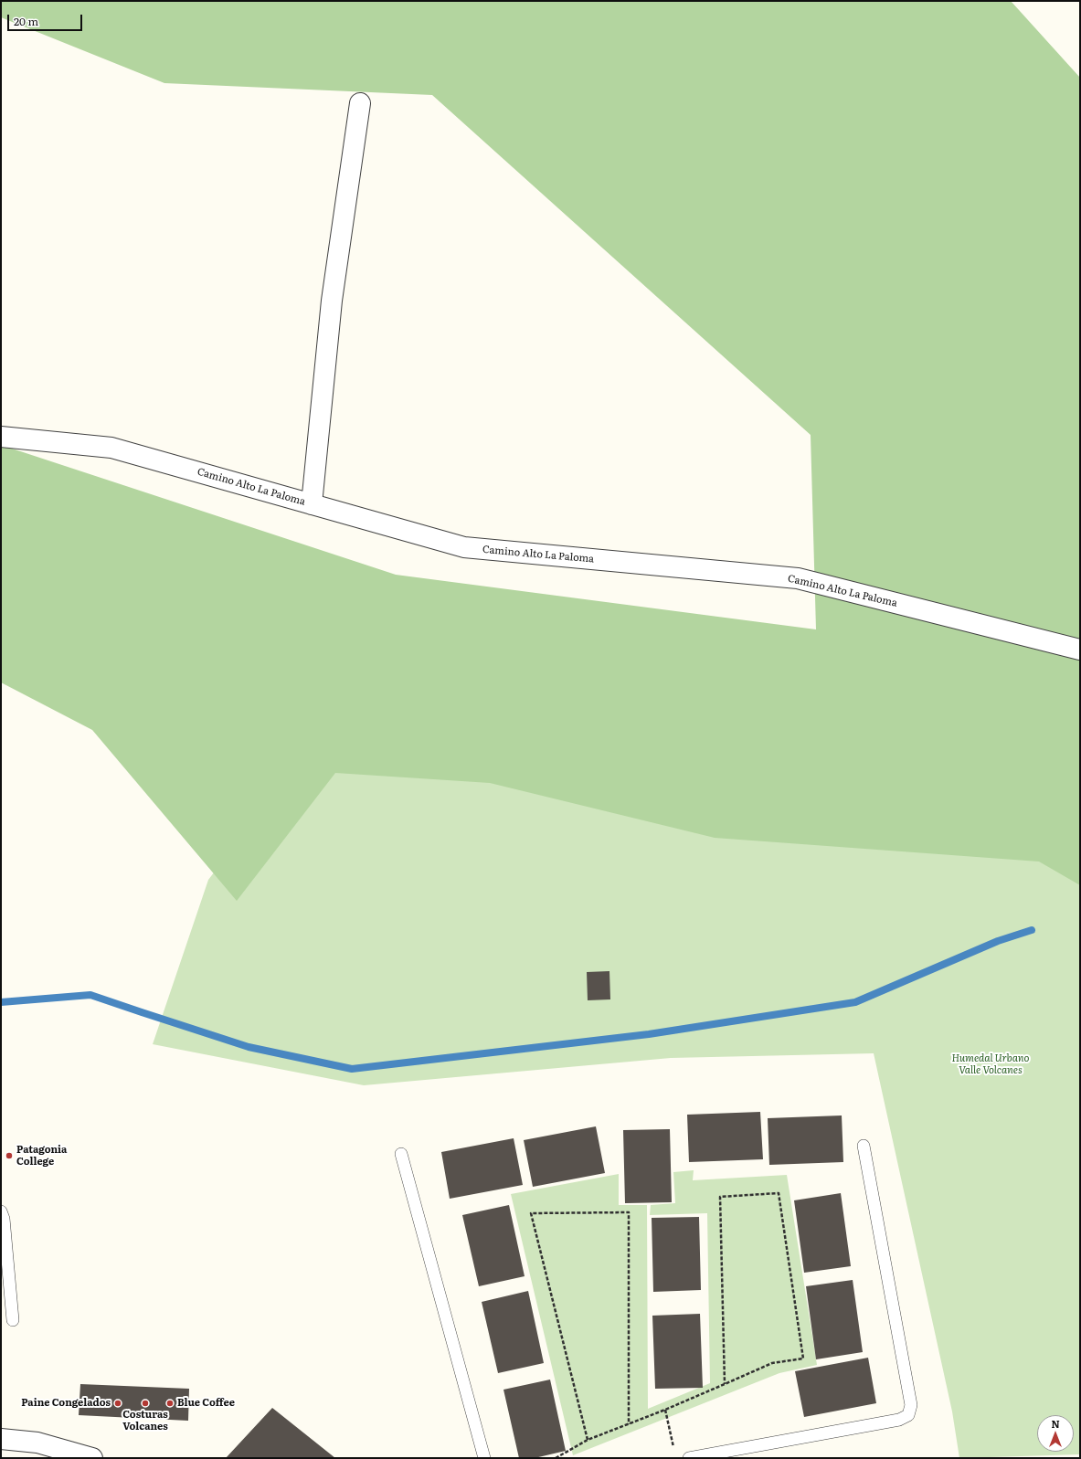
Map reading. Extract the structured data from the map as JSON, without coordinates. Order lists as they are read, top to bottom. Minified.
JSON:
{"streets":{"street":["Camino Alto La Paloma"]},"parks":["Humedal Urbano Valle Volcanes"],"places":["Patagonia College","Paine Congelados","Costuras Volcanes","Blue Coffee"],"scale_bar":"20 m","north":"top"}
